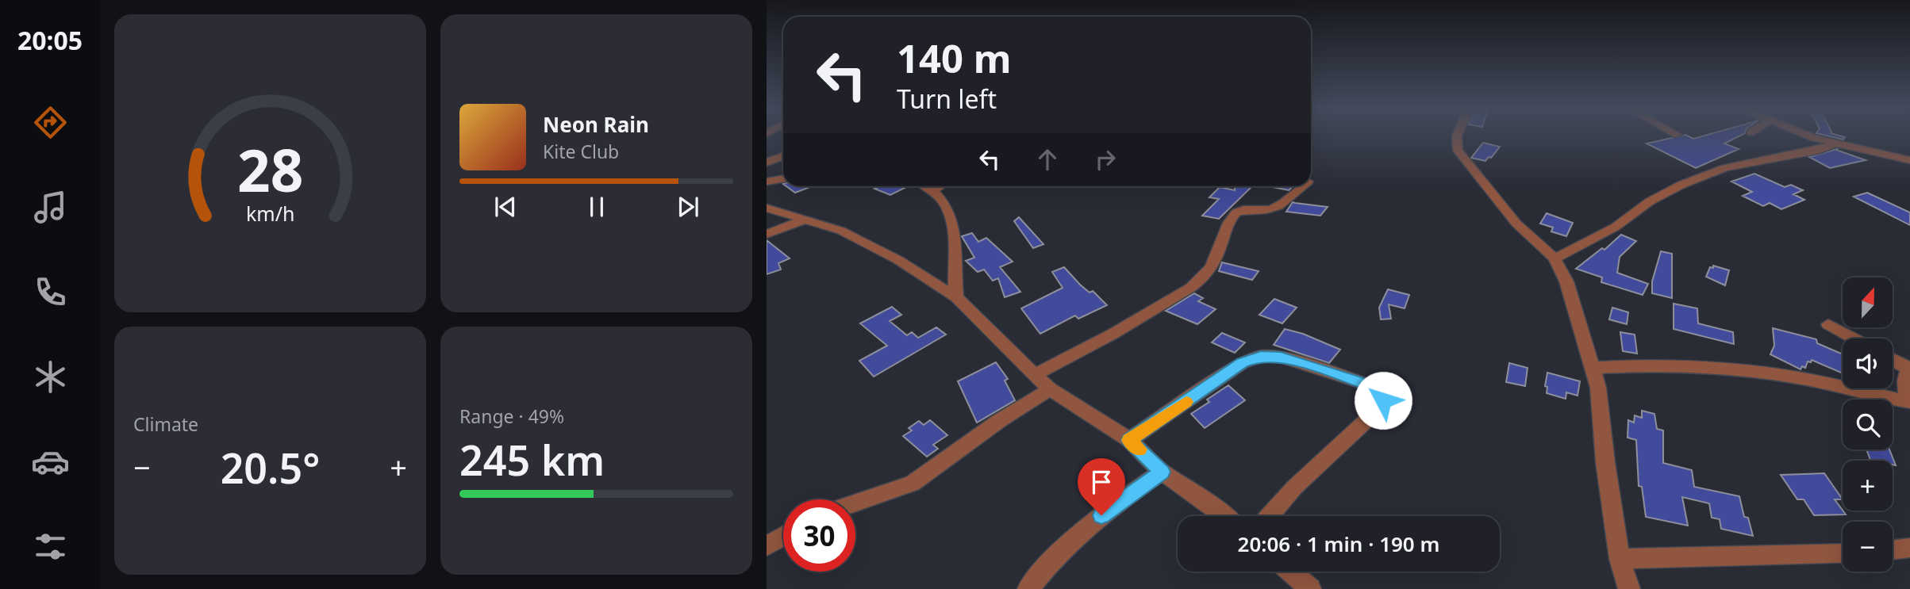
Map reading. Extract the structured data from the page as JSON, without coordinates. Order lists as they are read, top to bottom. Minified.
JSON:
{"north":"top","page":{"tabs":"20:05","turn":["140 m","Turn left"],"song":["Neon Rain","Kite Club"],"map_buttons":["+","−"],"tile":["Climate",["Range · 49%","245 km"]],"heat":["−","20.5°","+"],"limit":"30","trip":"20:06 · 1 min · 190 m","gauge":["28","km/h"]}}
